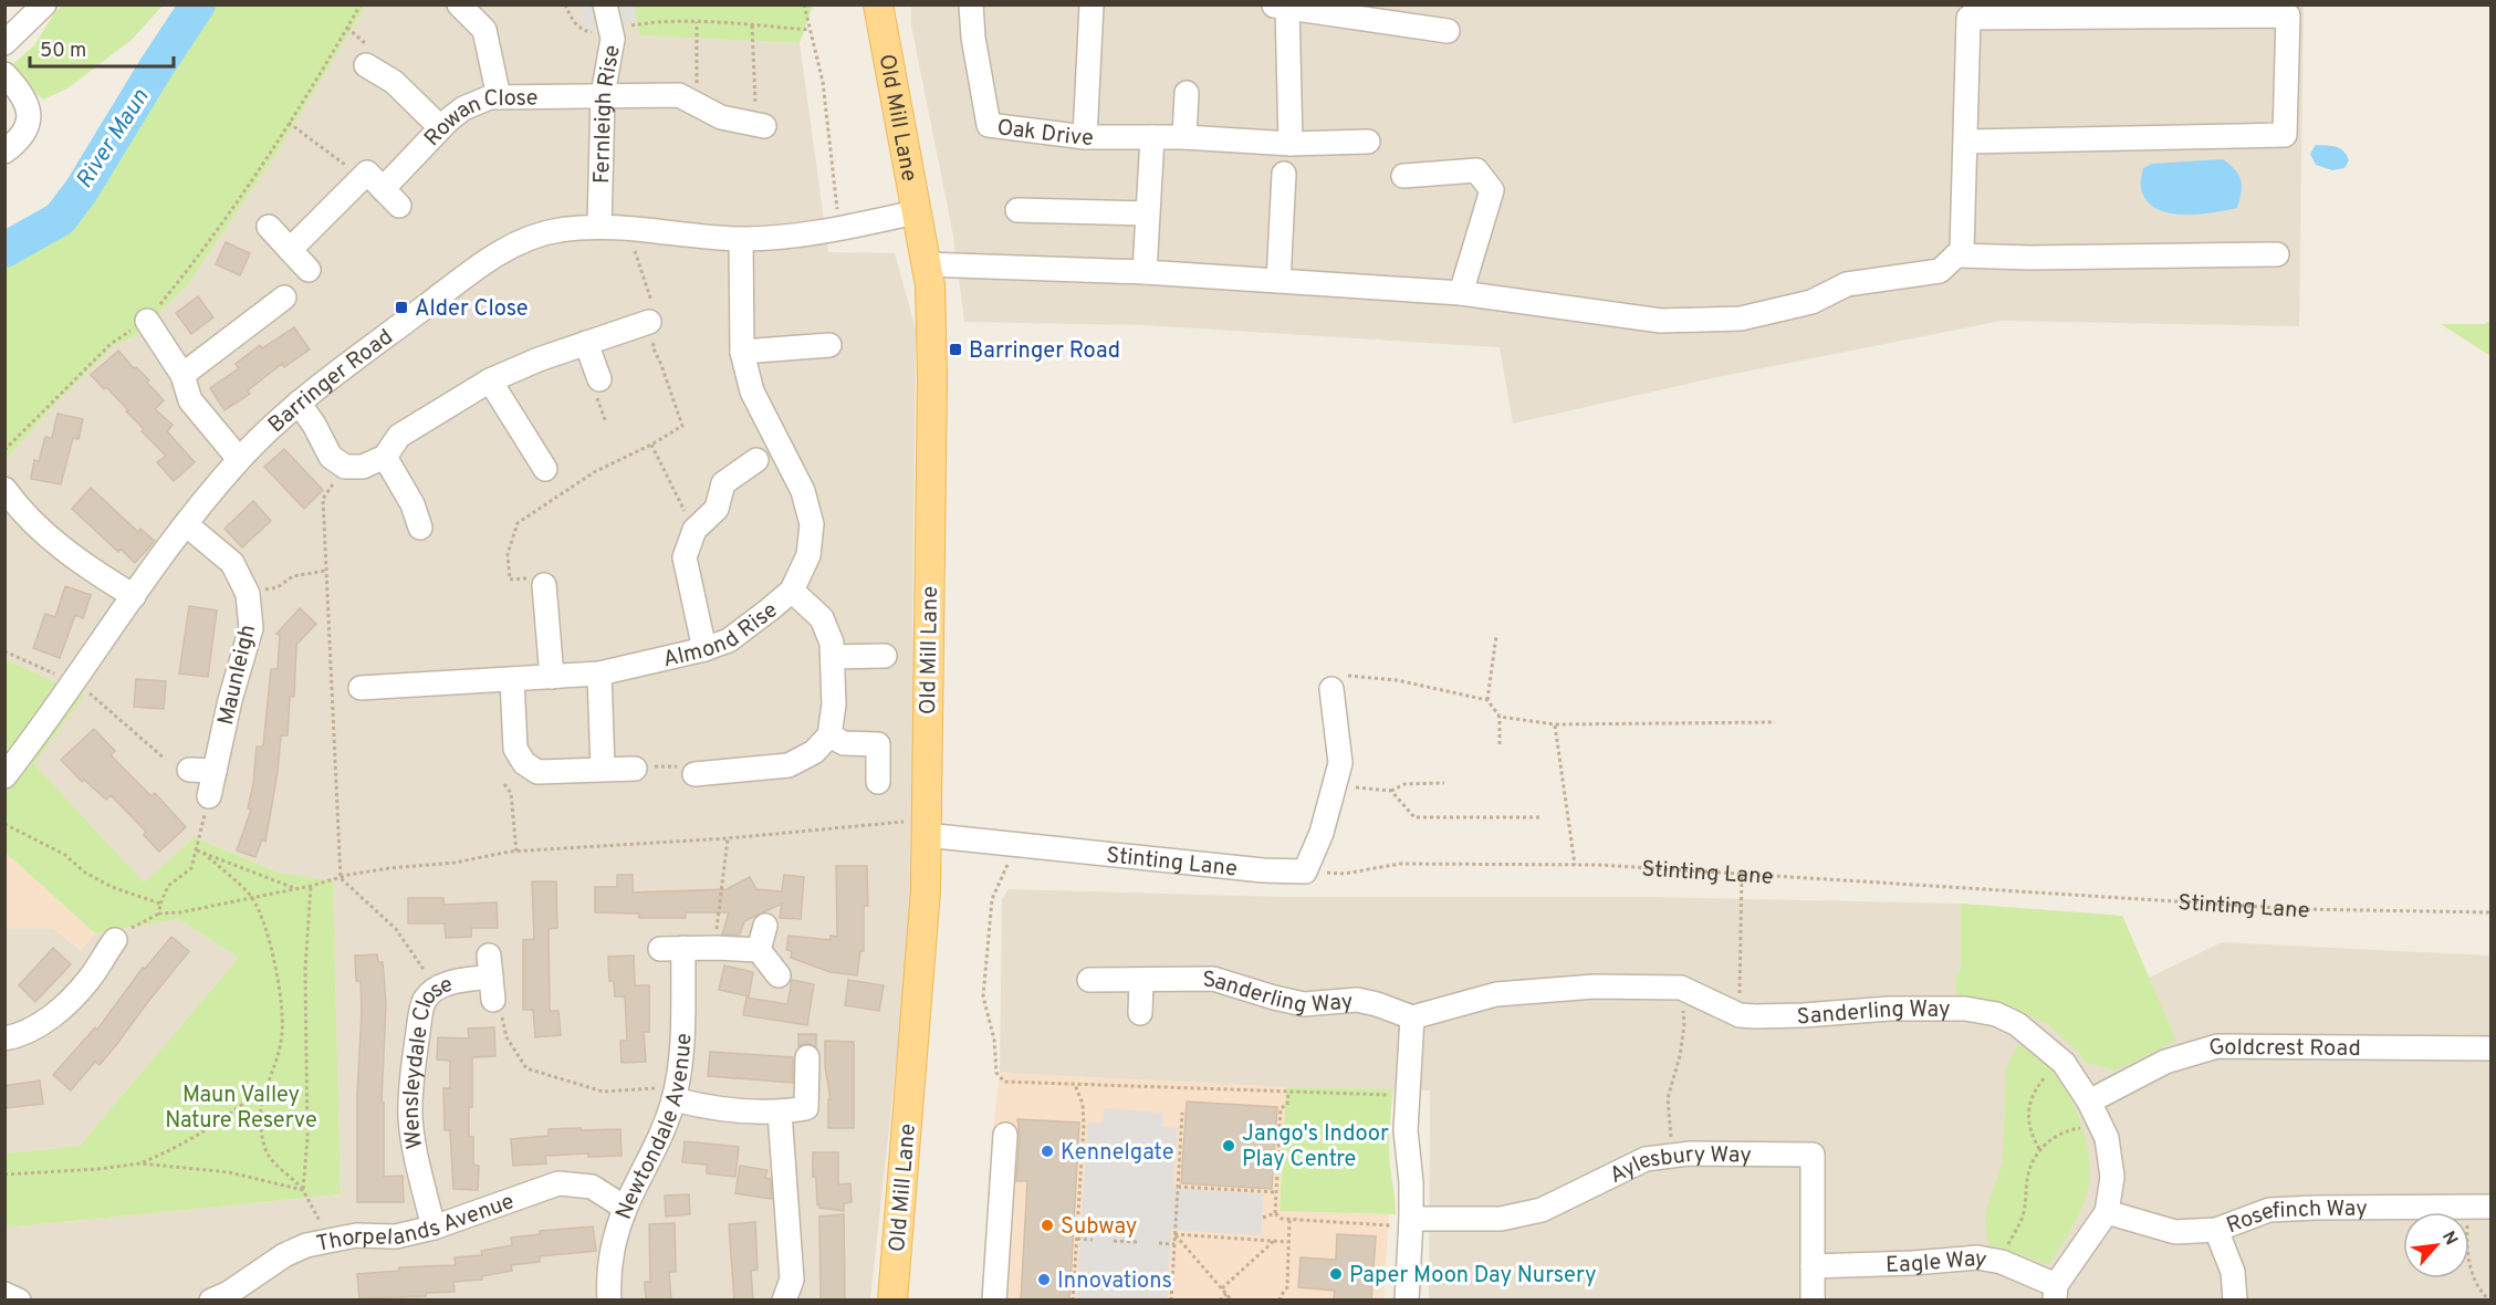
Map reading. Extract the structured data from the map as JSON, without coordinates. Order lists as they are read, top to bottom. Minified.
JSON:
{"streets":{"main road":["Old Mill Lane"],"street":["Fernleigh Rise","Rowan Close","Oak Drive","Barringer Road","Almond Rise","Maunleigh","Stinting Lane","Sanderling Way","Goldcrest Road","Wensleydale Close","Newtondale Avenue","Aylesbury Way","Rosefinch Way","Thorpelands Avenue","Eagle Way"]},"crossings":[["Fernleigh Rise","Rowan Close"],["Fernleigh Rise","Barringer Road"],["Old Mill Lane","Barringer Road"],["Old Mill Lane","Stinting Lane"],["Barringer Road","Almond Rise"],["Barringer Road","Maunleigh"],["Sanderling Way","Goldcrest Road"],["Sanderling Way","Rosefinch Way"],["Sanderling Way","Eagle Way"],["Wensleydale Close","Thorpelands Avenue"],["Newtondale Avenue","Thorpelands Avenue"],["Aylesbury Way","Eagle Way"]],"water":["River Maun"],"parks":["Maun Valley Nature Reserve"],"places":{"transit":["Alder Close","Barringer Road"],"other":["Jango's Indoor Play Centre","Kennelgate","Subway","Paper Moon Day Nursery","Innovations"]},"scale_bar":"50 m","north":"top right"}
